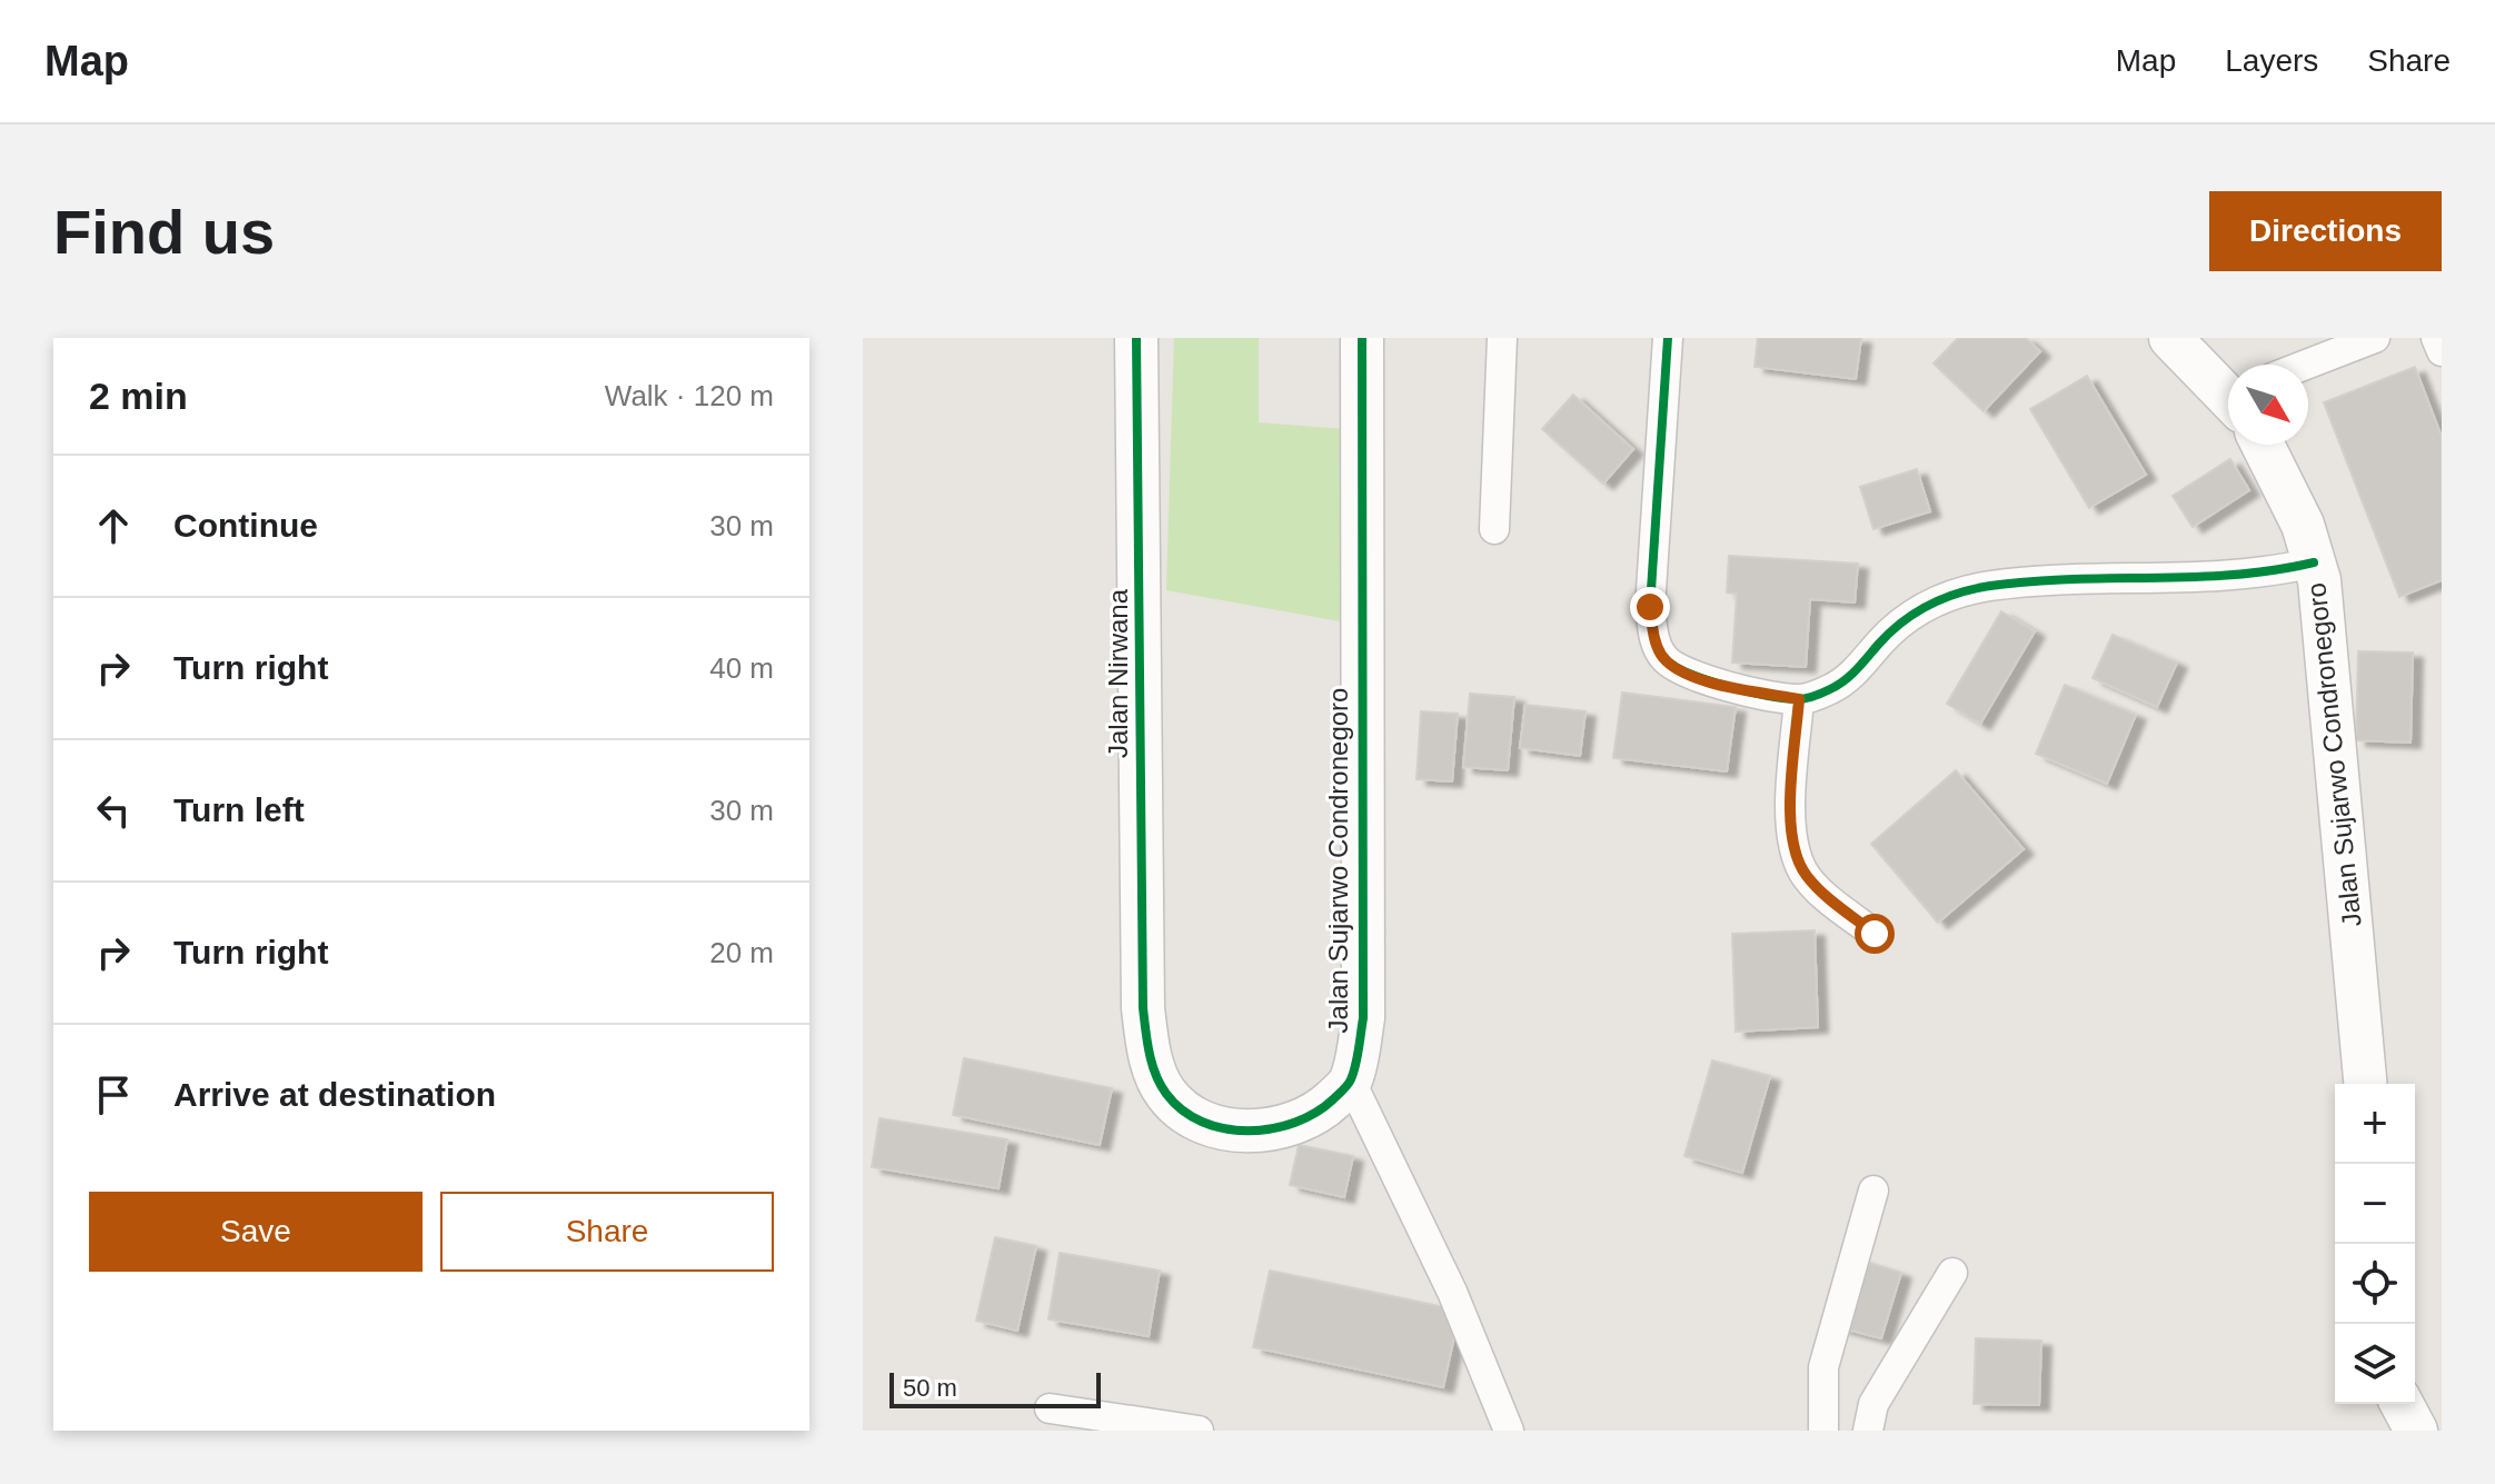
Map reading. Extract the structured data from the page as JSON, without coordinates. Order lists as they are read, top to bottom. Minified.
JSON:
{"streets":{"street":["Jalan Nirwana","Jalan Sujarwo Condronegoro"]},"crossings":[["Jalan Nirwana","Jalan Sujarwo Condronegoro"]],"scale_bar":"50 m","north":"bottom right","page":{"header":"Map","nav":["Map","Layers","Share"],"buttons":["Directions",["Save","Share"]],"title":"Find us","heading":["2 min","Walk · 120 m"],"list":[["Continue","30 m"],["Turn right","40 m"],["Turn left","30 m"],["Turn right","20 m"],"Arrive at destination"],"map_buttons":["+","−"],"scale":"50 m"}}
